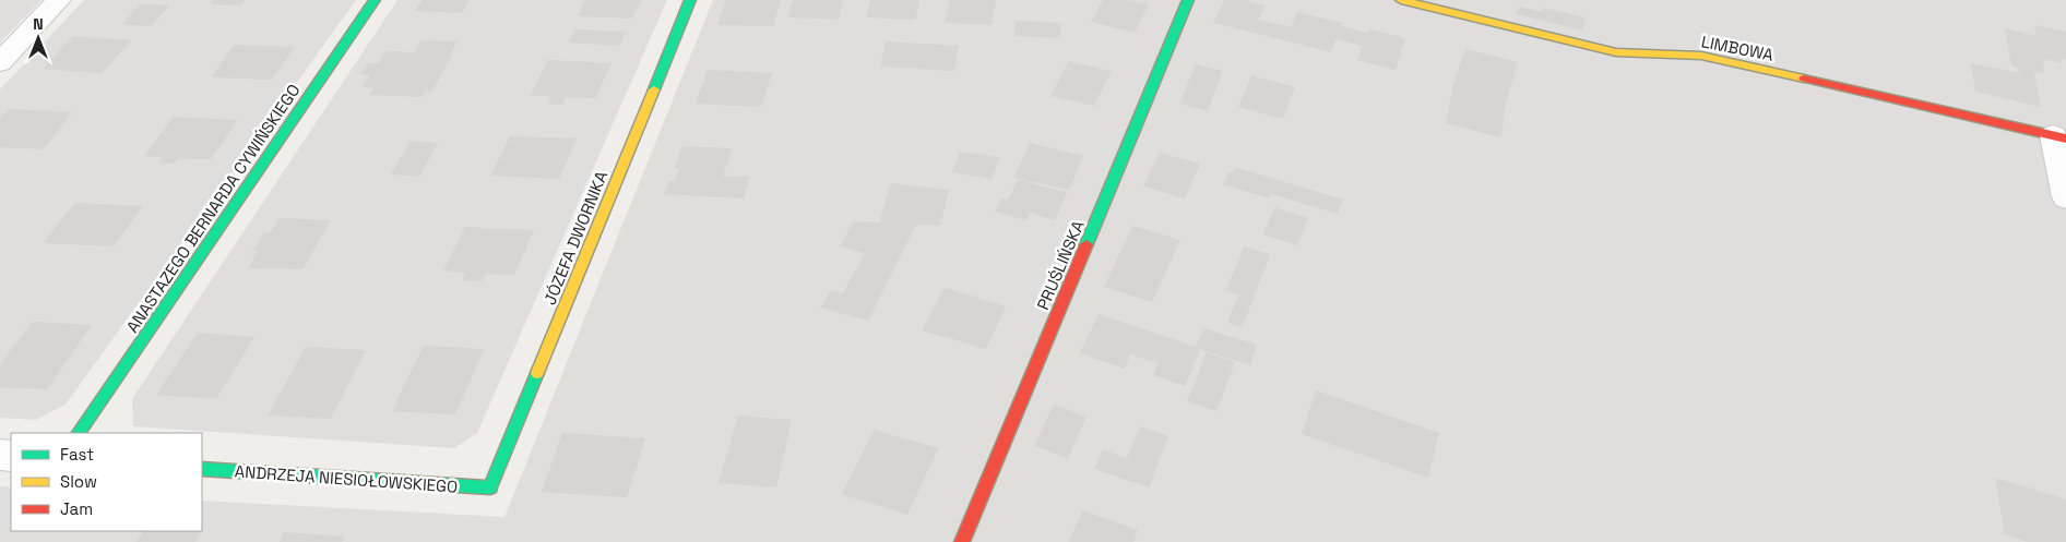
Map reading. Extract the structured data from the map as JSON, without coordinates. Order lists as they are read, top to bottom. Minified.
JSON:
{"streets":{"street":["LIMBOWA","ANASTAZEGO BERNARDA CYWIŃSKIEGO","JÓZEFA DWORNIKA","PRUŚLIŃSKA","ANDRZEJA NIESIOŁOWSKIEGO"]},"crossings":[["JÓZEFA DWORNIKA","ANDRZEJA NIESIOŁOWSKIEGO"]],"legend":["Fast","Slow","Jam"],"north":"top"}
